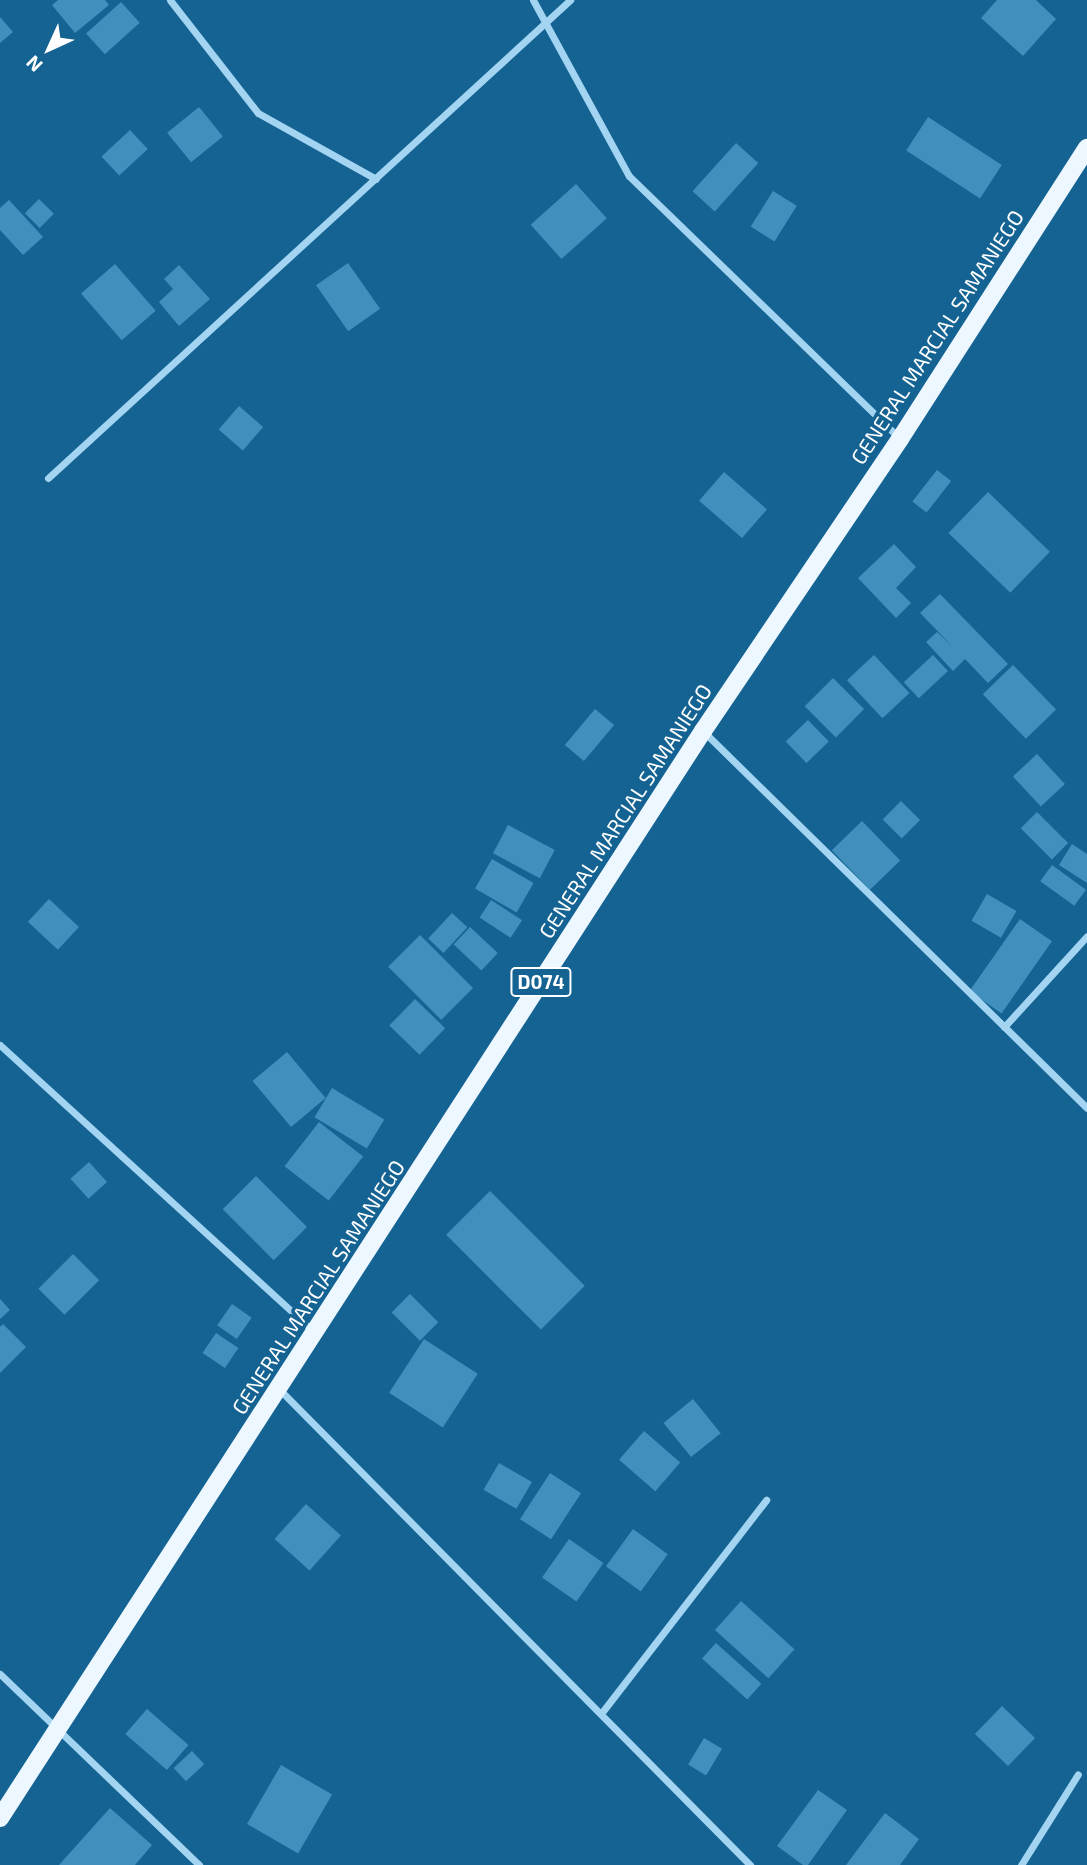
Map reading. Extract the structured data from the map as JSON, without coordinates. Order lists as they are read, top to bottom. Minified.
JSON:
{"streets":{"main road":["GENERAL MARCIAL SAMANIEGO","D074"]},"north":"bottom left"}
